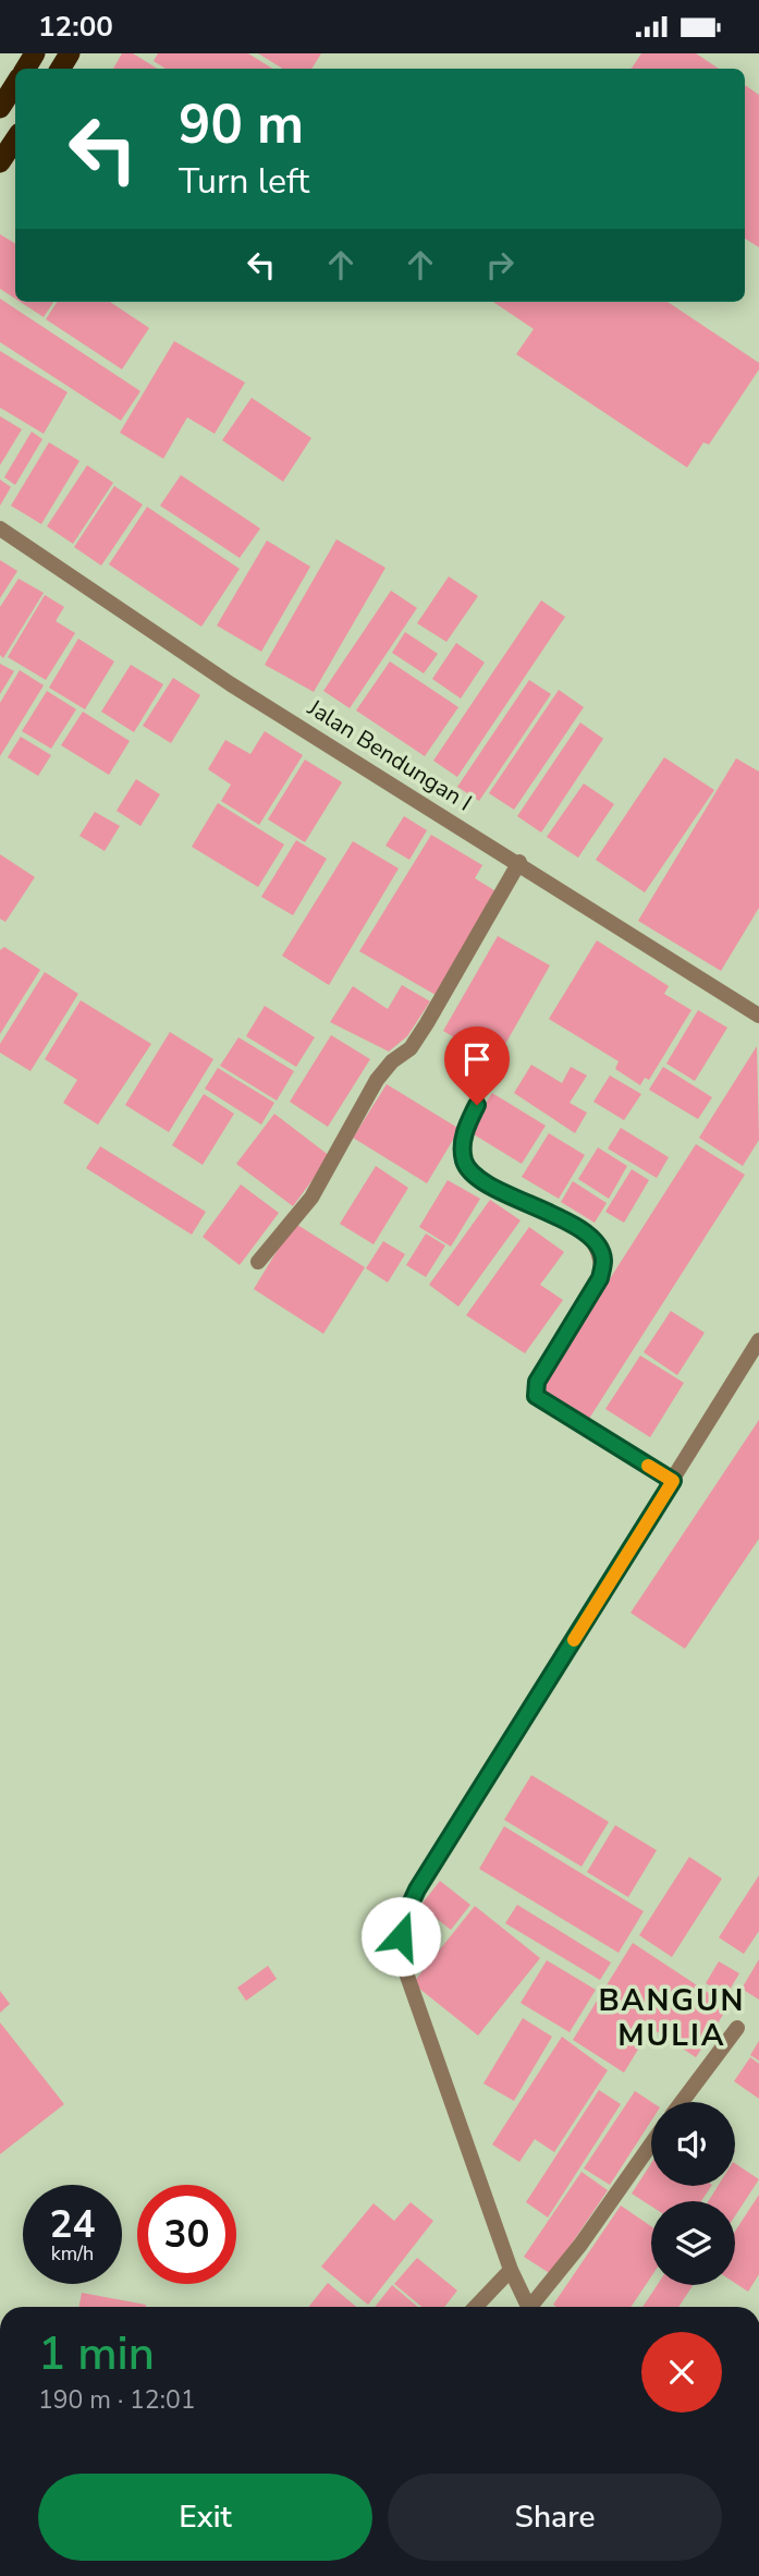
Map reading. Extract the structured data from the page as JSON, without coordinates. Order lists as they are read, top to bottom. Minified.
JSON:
{"streets":{"street":["Jalan Bendungan I"]},"districts":["BANGUN MULIA"],"page":{"status":"12:00","turn":["90 m","Turn left"],"speed":"24 km/h","limit":"30","heading":["1 min","190 m · 12:01"],"buttons":["Exit","Share"]}}
